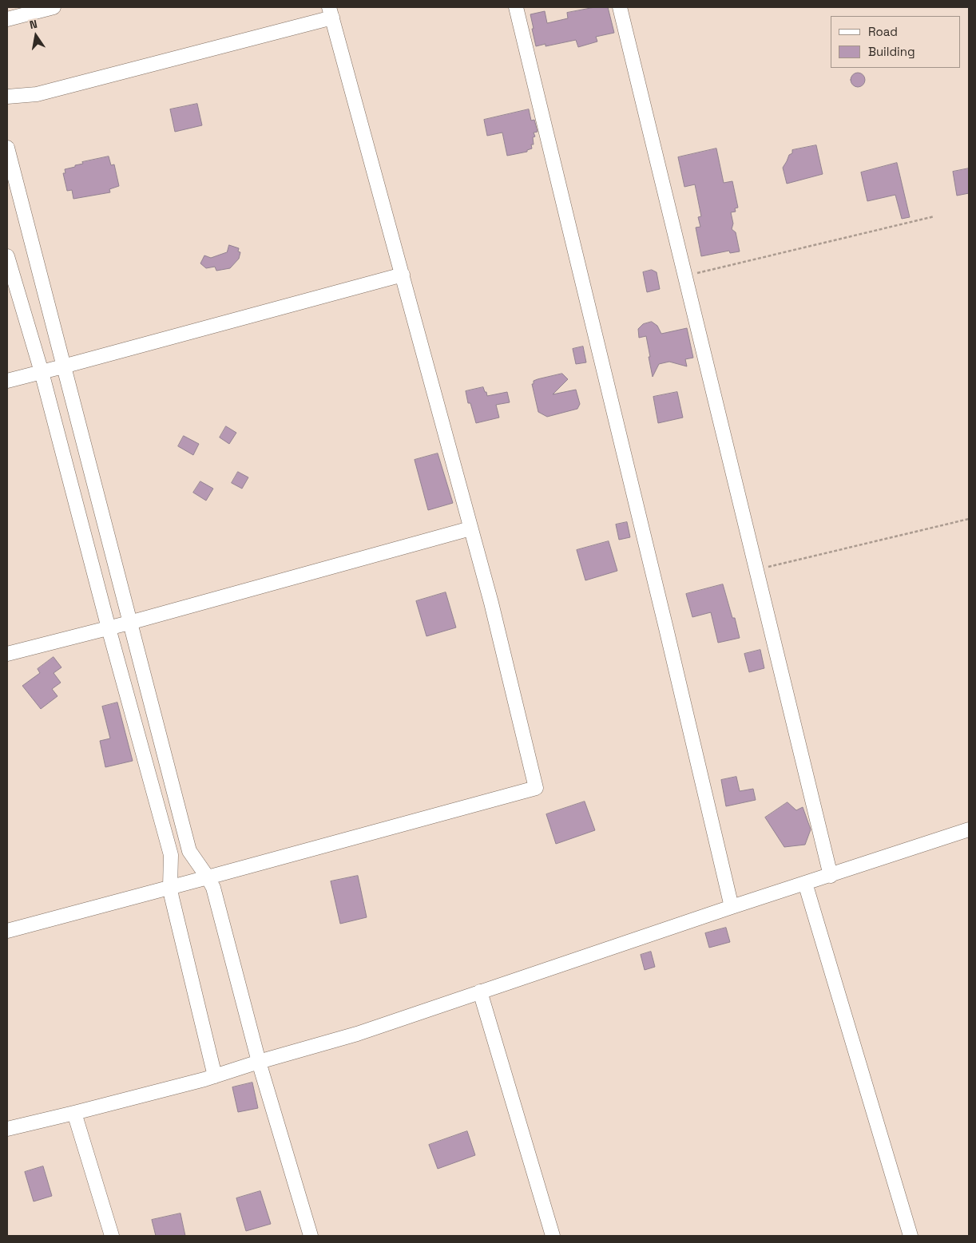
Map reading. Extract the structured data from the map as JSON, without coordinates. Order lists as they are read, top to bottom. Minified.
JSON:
{"legend":["Road","Building"],"north":"top"}
